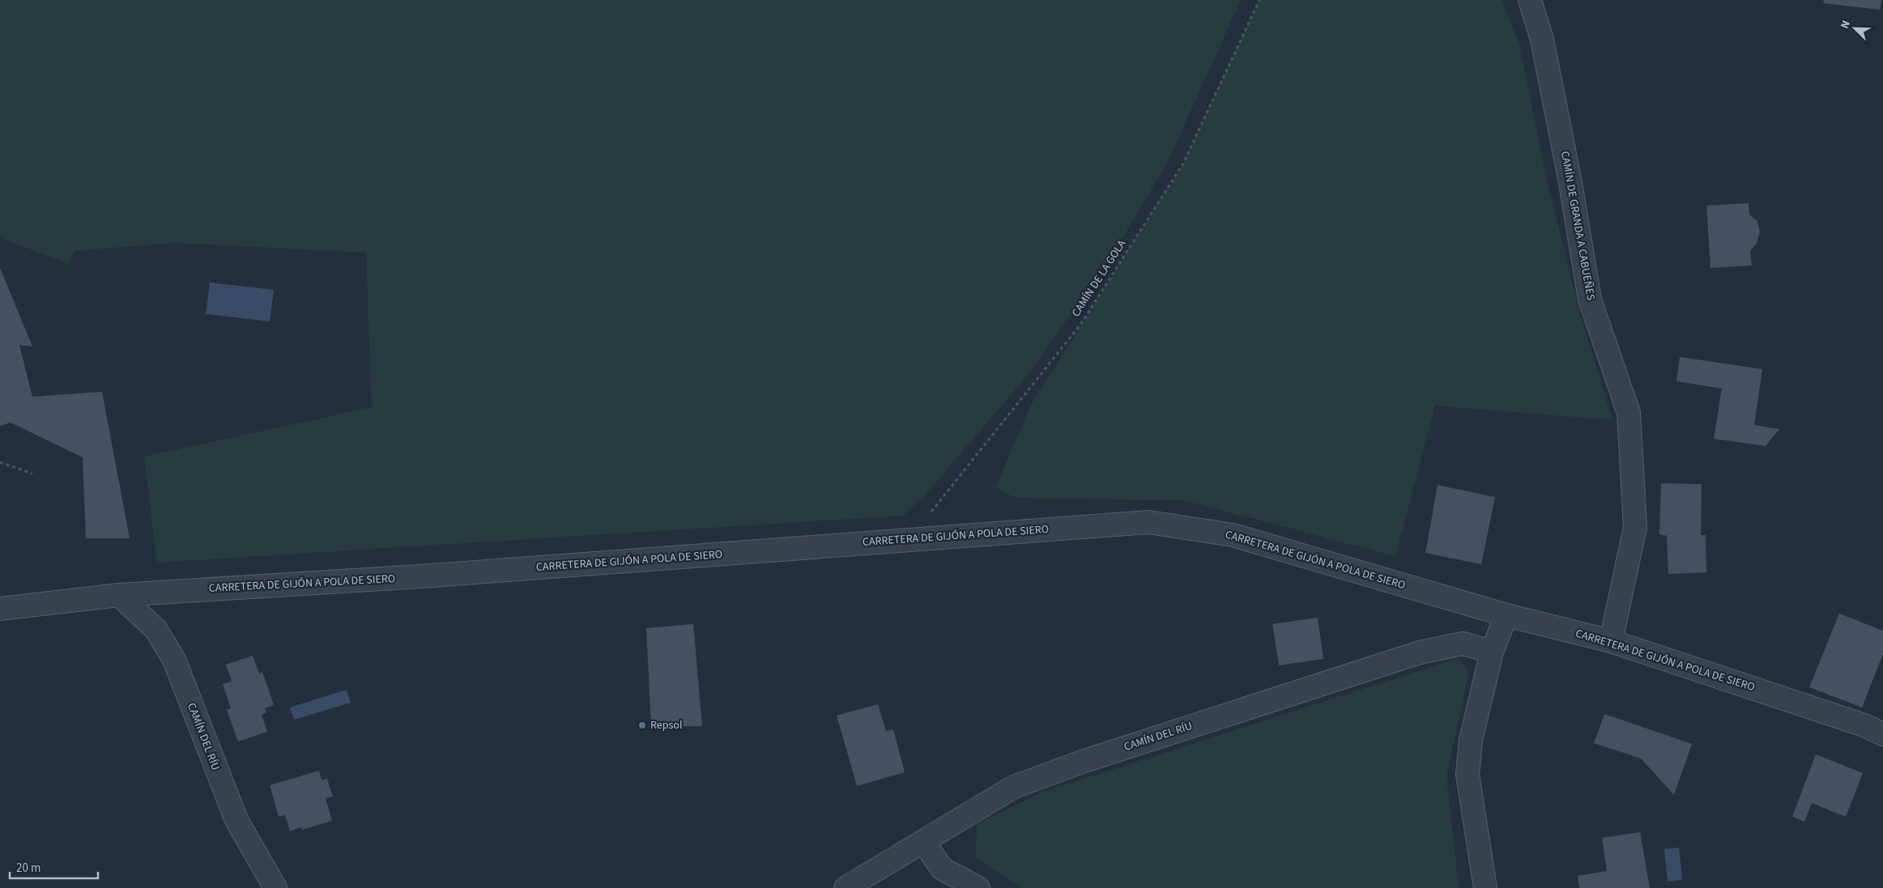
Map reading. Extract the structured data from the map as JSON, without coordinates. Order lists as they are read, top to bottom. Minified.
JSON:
{"streets":{"street":["CAMÍN DE GRANDA A CABUEÑES","CARRETERA DE GIJÓN A POLA DE SIERO","CAMÍN DEL RÍU"],"path":["CAMÍN DE LA GOLA"]},"crossings":[["CAMÍN DE GRANDA A CABUEÑES","CARRETERA DE GIJÓN A POLA DE SIERO"],["CAMÍN DE LA GOLA","CARRETERA DE GIJÓN A POLA DE SIERO"],["CARRETERA DE GIJÓN A POLA DE SIERO","CAMÍN DEL RÍU"]],"places":["Repsol"],"scale_bar":"20 m","north":"top left"}
